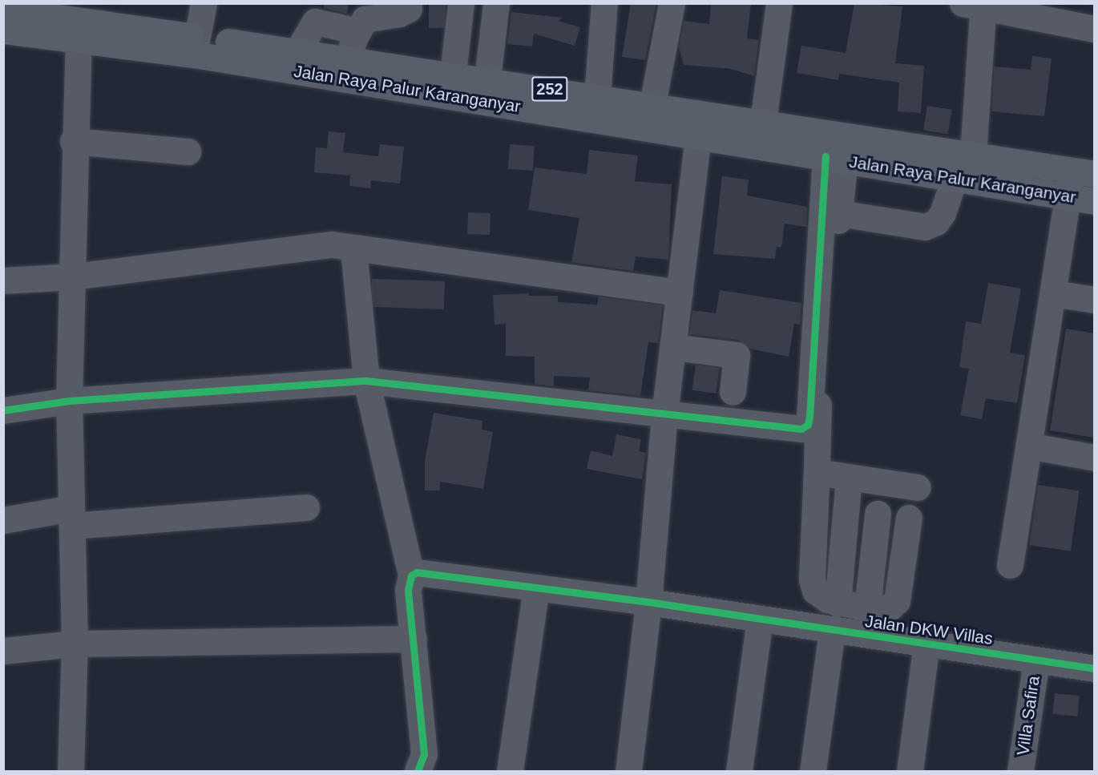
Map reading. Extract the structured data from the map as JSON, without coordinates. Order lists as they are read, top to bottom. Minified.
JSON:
{"streets":{"main road":["Jalan Raya Palur Karanganyar","252"],"street":["Jalan DKW Villas","Villa Safira"]},"crossings":[["Jalan DKW Villas","Villa Safira"]]}
